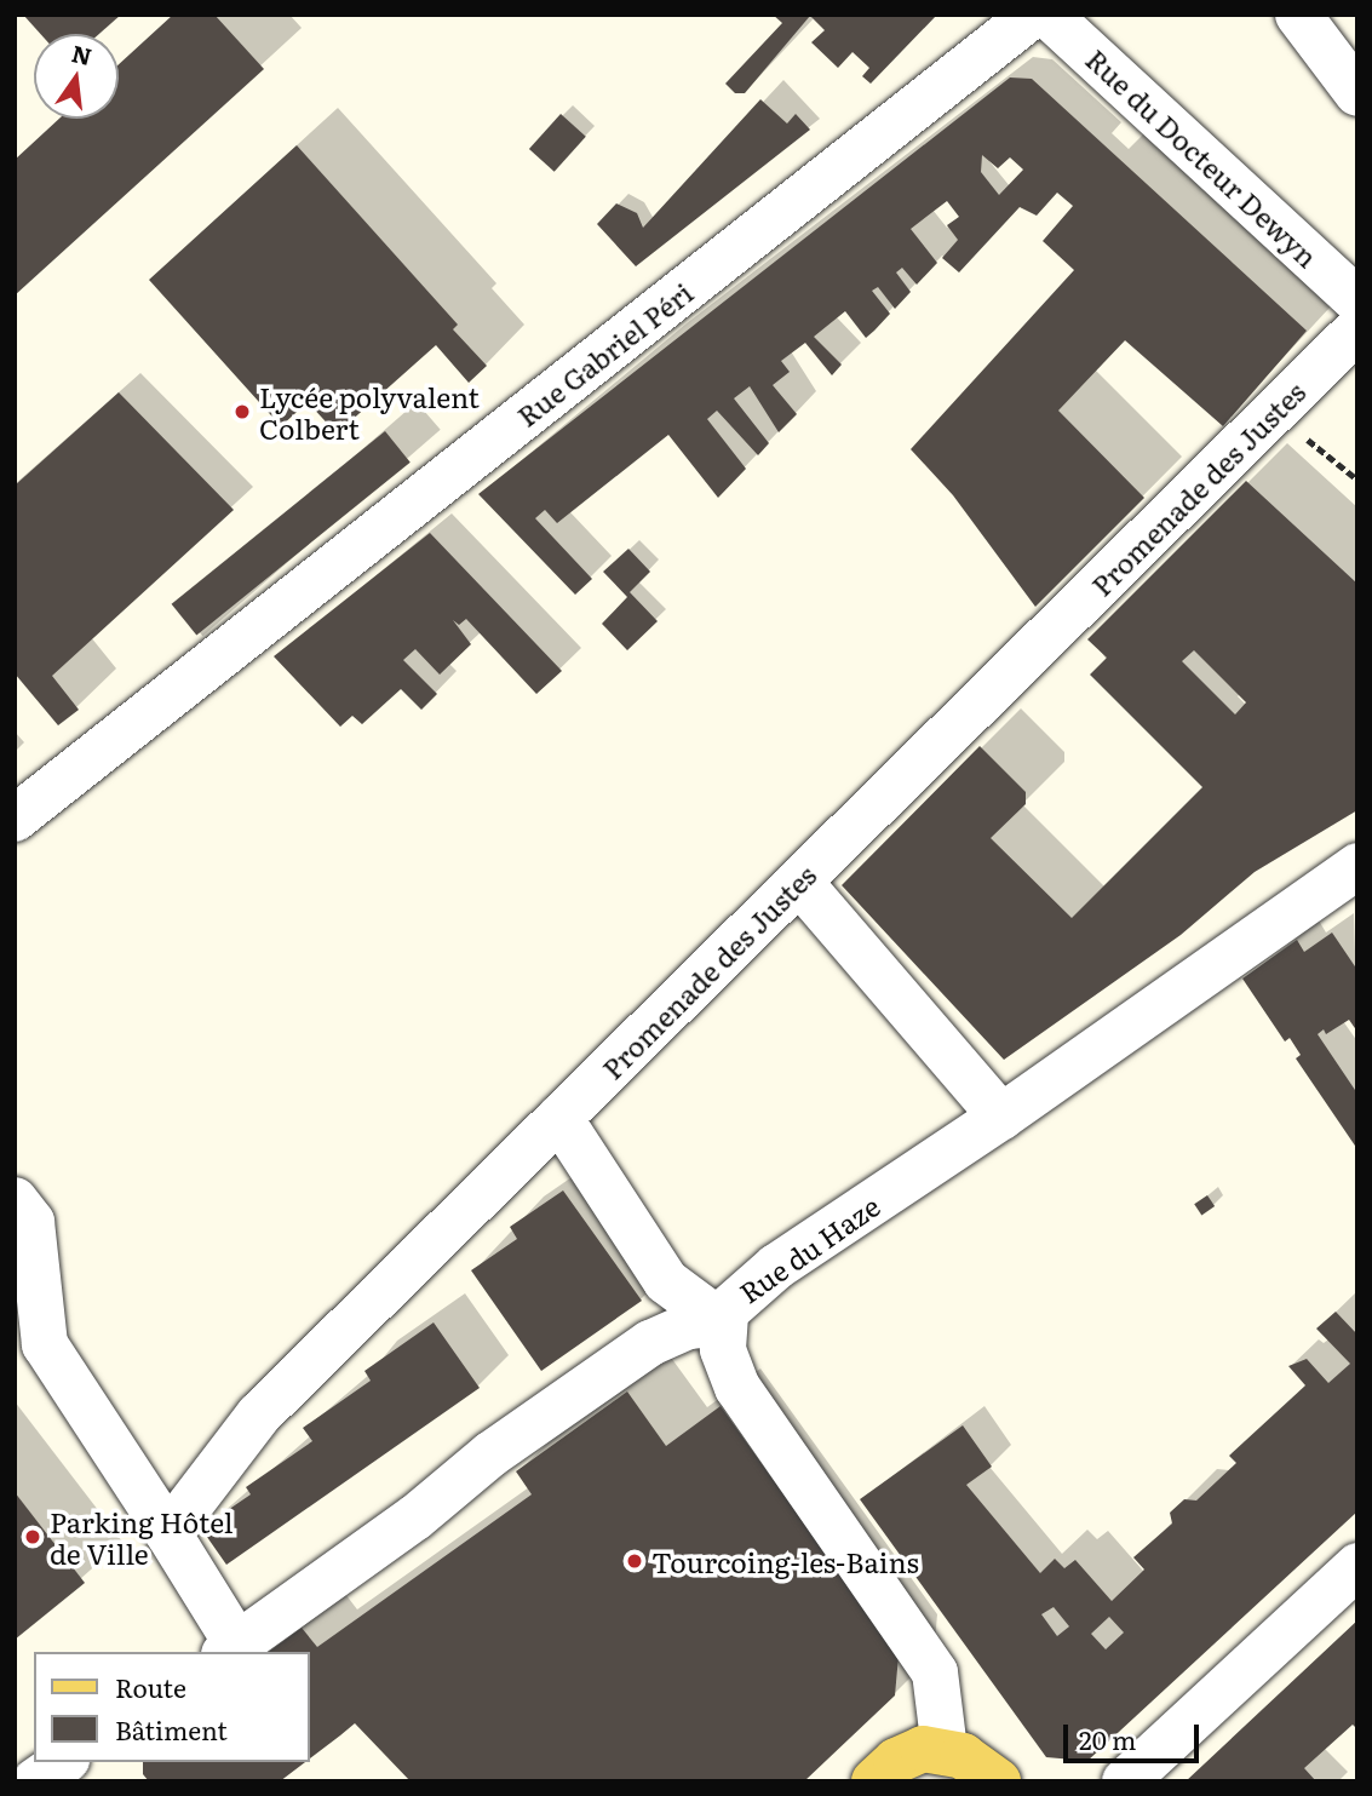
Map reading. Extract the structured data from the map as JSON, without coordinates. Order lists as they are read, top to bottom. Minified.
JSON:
{"streets":{"street":["Rue du Docteur Dewyn","Rue Gabriel Péri","Promenade des Justes","Rue du Haze"]},"places":["Lycée polyvalent Colbert","Parking Hôtel de Ville","Tourcoing-les-Bains"],"legend":["Route","Bâtiment"],"scale_bar":"20 m","north":"top"}
